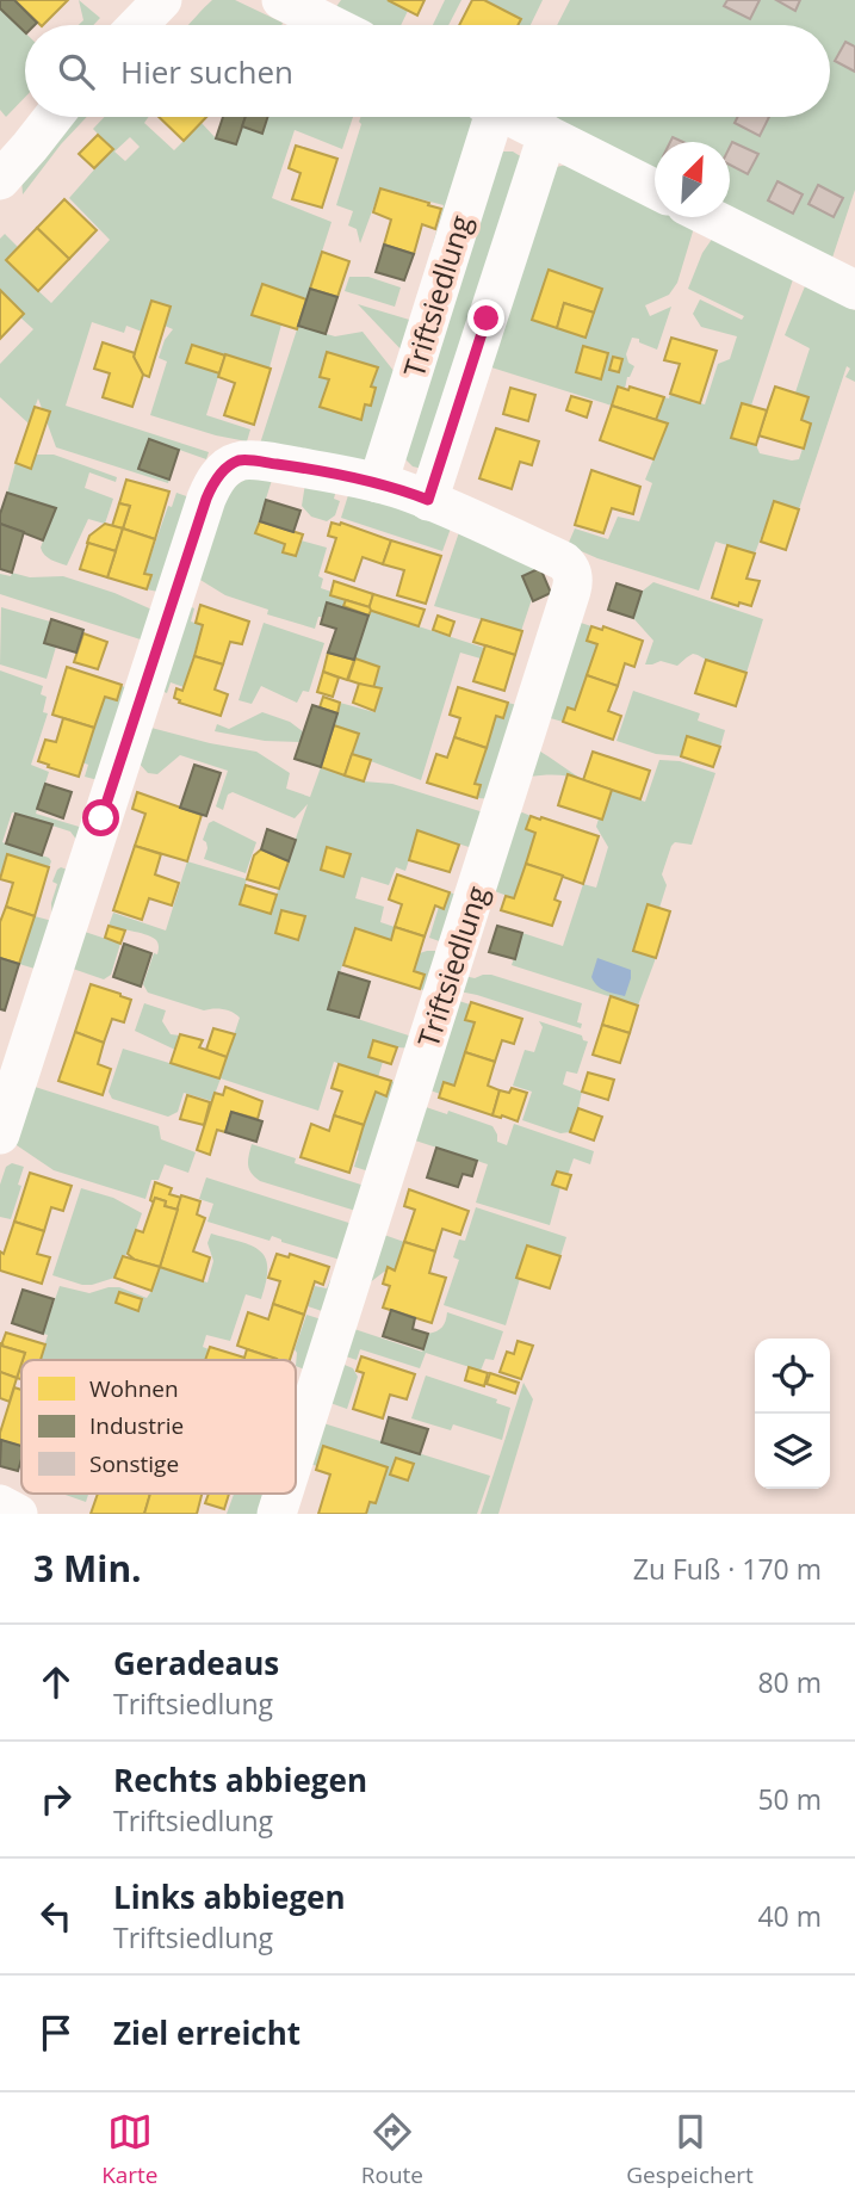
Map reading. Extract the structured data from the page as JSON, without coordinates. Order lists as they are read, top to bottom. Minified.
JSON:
{"streets":{"street":["Triftsiedlung"]},"legend":["Wohnen","Industrie","Sonstige"],"north":"top right","page":{"search":"Hier suchen","heading":["3 Min.","Zu Fuß · 170 m"],"list":[["Geradeaus","Triftsiedlung","80 m"],["Rechts abbiegen","Triftsiedlung","50 m"],["Links abbiegen","Triftsiedlung","40 m"],"Ziel erreicht"],"nav":["Karte","Route","Gespeichert"]}}
